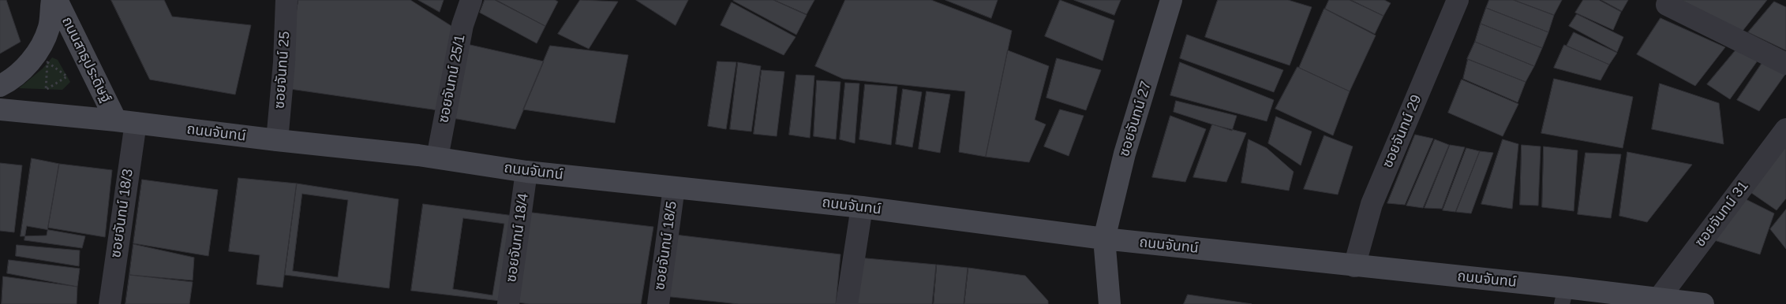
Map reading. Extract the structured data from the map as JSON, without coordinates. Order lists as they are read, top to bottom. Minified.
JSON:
{"streets":{"main road":["ถนนสาธุประดิษฐ์","ซอยจันทน์ 27","ถนนจันทน์"],"street":["ซอยจันทน์ 25","ซอยจันทน์ 25/1","ซอยจันทน์ 29","ซอยจันทน์ 18/3","ซอยจันทน์ 31","ซอยจันทน์ 18/4","ซอยจันทน์ 18/5"]},"crossings":[["ถนนสาธุประดิษฐ์","ถนนจันทน์"],["ถนนสาธุประดิษฐ์","ซอยจันทน์ 18/3"],["ซอยจันทน์ 25","ถนนจันทน์"],["ซอยจันทน์ 25/1","ถนนจันทน์"],["ซอยจันทน์ 27","ถนนจันทน์"],["ซอยจันทน์ 29","ถนนจันทน์"],["ถนนจันทน์","ซอยจันทน์ 18/3"],["ถนนจันทน์","ซอยจันทน์ 31"],["ถนนจันทน์","ซอยจันทน์ 18/4"],["ถนนจันทน์","ซอยจันทน์ 18/5"]]}
